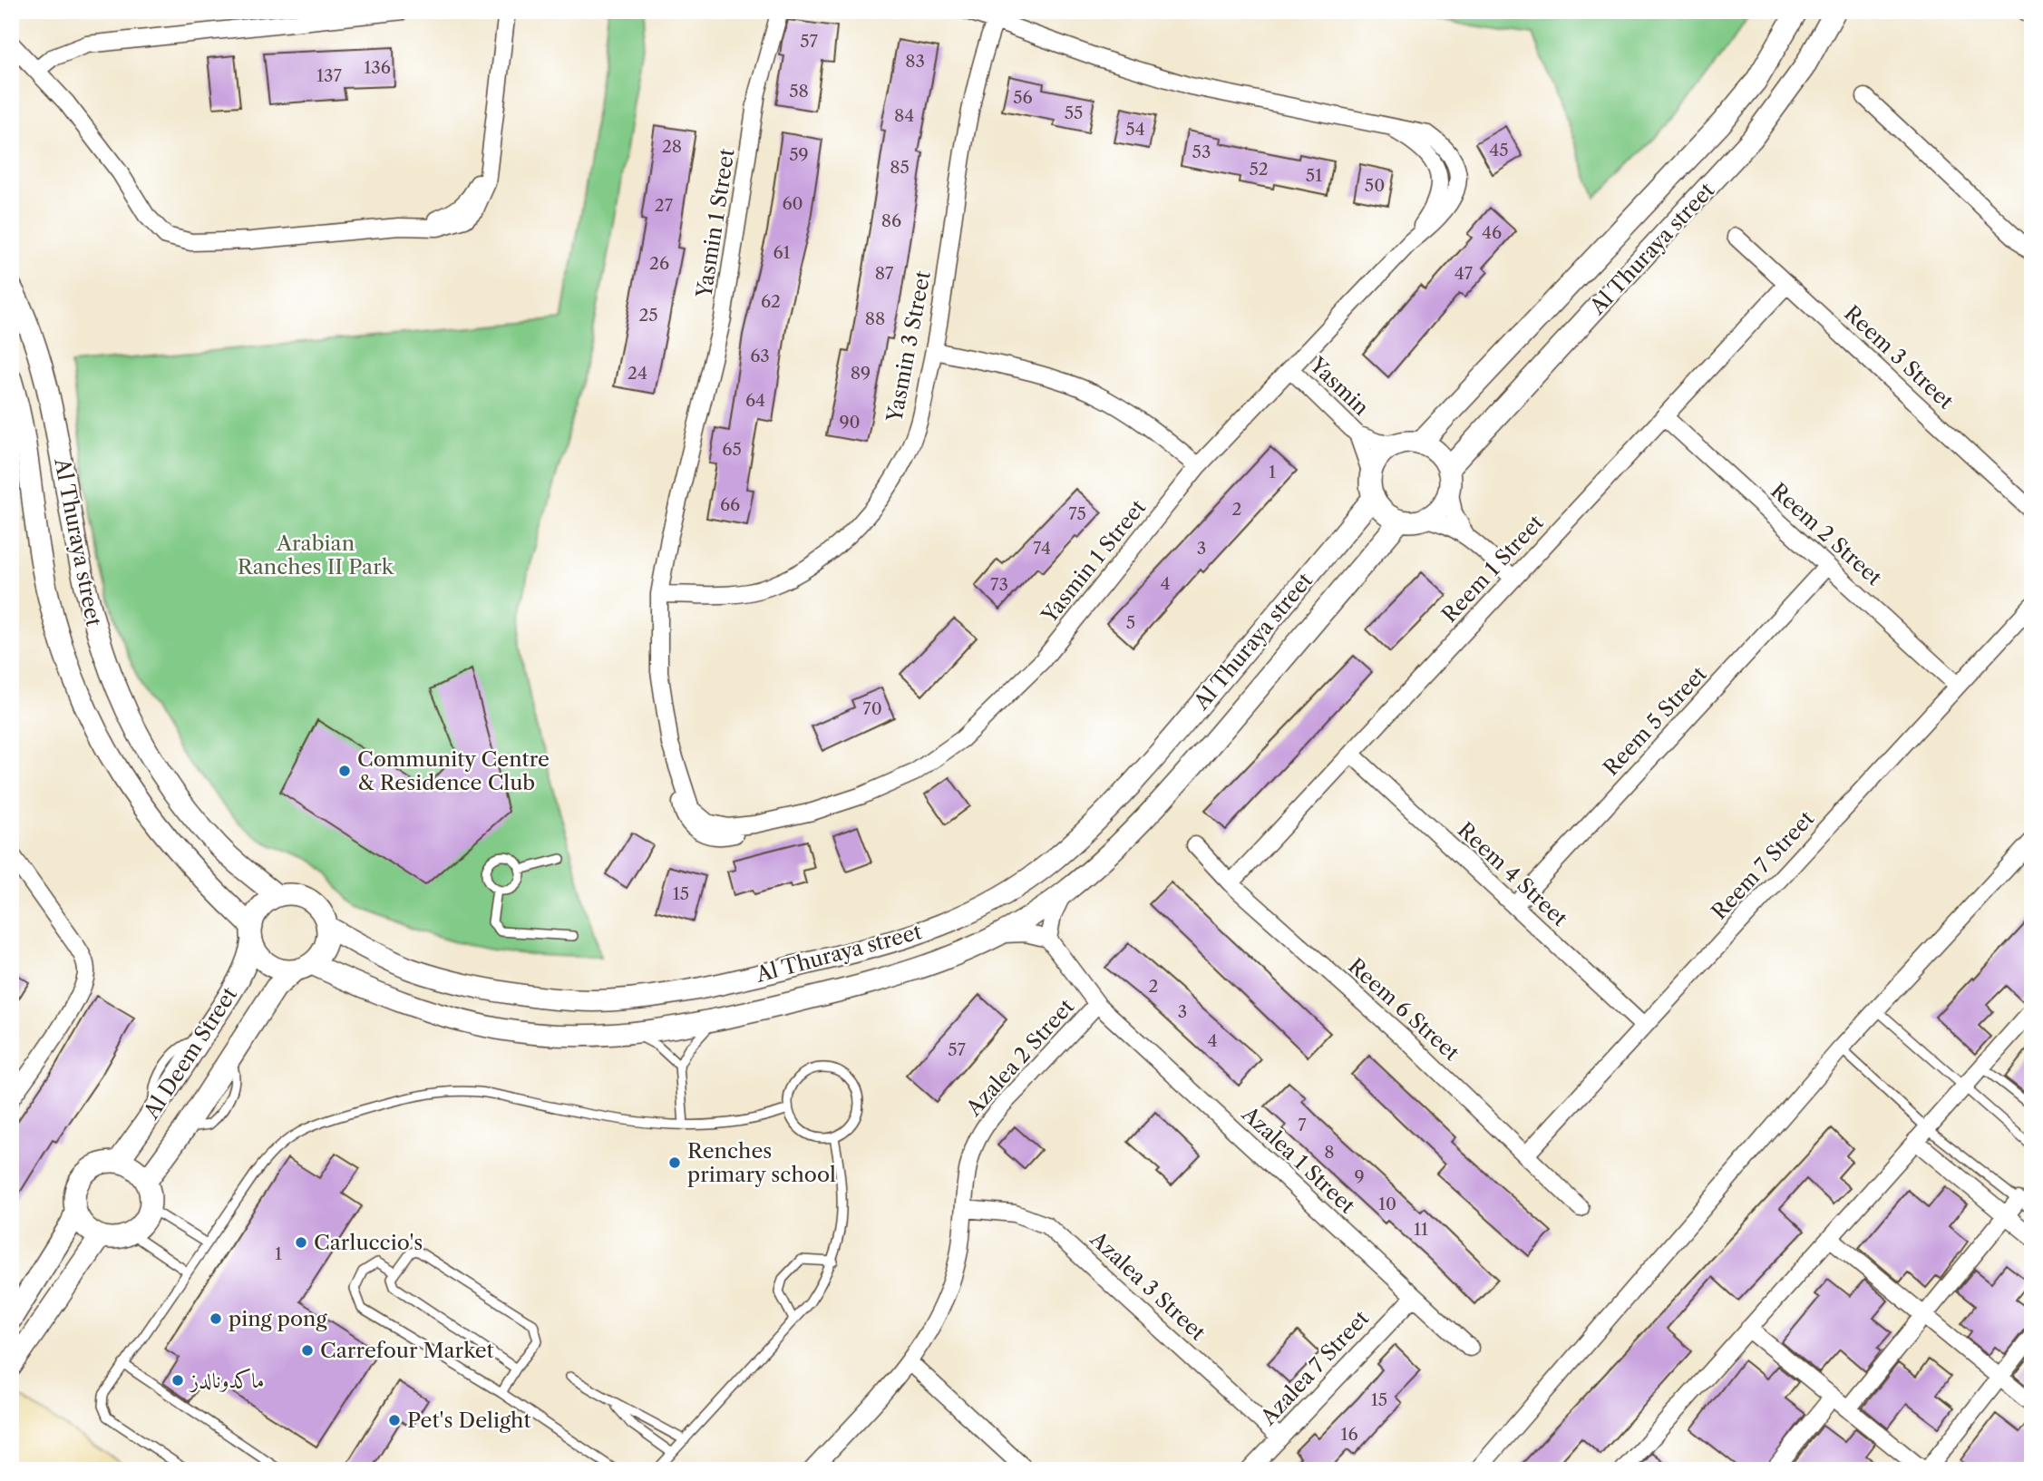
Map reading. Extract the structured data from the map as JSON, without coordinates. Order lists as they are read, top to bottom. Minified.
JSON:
{"streets":{"street":["Yasmin 1 Street","Al Thuraya street","Yasmin 3 Street","Reem 3 Street","Yasmin","Reem 2 Street","Reem 1 Street","Reem 5 Street","Reem 7 Street","Reem 4 Street","Reem 6 Street","Al Deem Street","Azalea 2 Street","Azalea 1 Street","Azalea 3 Street","Azalea 7 Street"]},"crossings":[["Yasmin 1 Street","Yasmin 3 Street"],["Yasmin 1 Street","Yasmin"],["Al Thuraya street","Yasmin"],["Al Thuraya street","Al Deem Street"],["Reem 3 Street","Reem 1 Street"],["Reem 2 Street","Reem 1 Street"],["Reem 2 Street","Reem 5 Street"],["Reem 2 Street","Reem 7 Street"],["Reem 1 Street","Reem 4 Street"],["Reem 1 Street","Reem 6 Street"],["Reem 5 Street","Reem 4 Street"],["Reem 7 Street","Reem 4 Street"],["Reem 7 Street","Reem 6 Street"],["Azalea 2 Street","Azalea 1 Street"],["Azalea 2 Street","Azalea 3 Street"],["Azalea 1 Street","Azalea 7 Street"],["Azalea 3 Street","Azalea 7 Street"]],"parks":["Arabian Ranches II Park"],"places":["Community Centre & Residence Club","Renches primary school","Carluccio's","ping pong","Carrefour Market","ماكدونالدز","Pet's Delight"],"house_numbers":["57","83","136","137","58","56","55","84","54","28","45","53","59","85","52","51","50","60","27","86","46","61","26","87","47","62","25","88","63","24","89","64","90","65","1","66","2","75","74","3","4","73","5","70","15","2","3","4","57","7","8","9","10","11","1","15","16"]}
